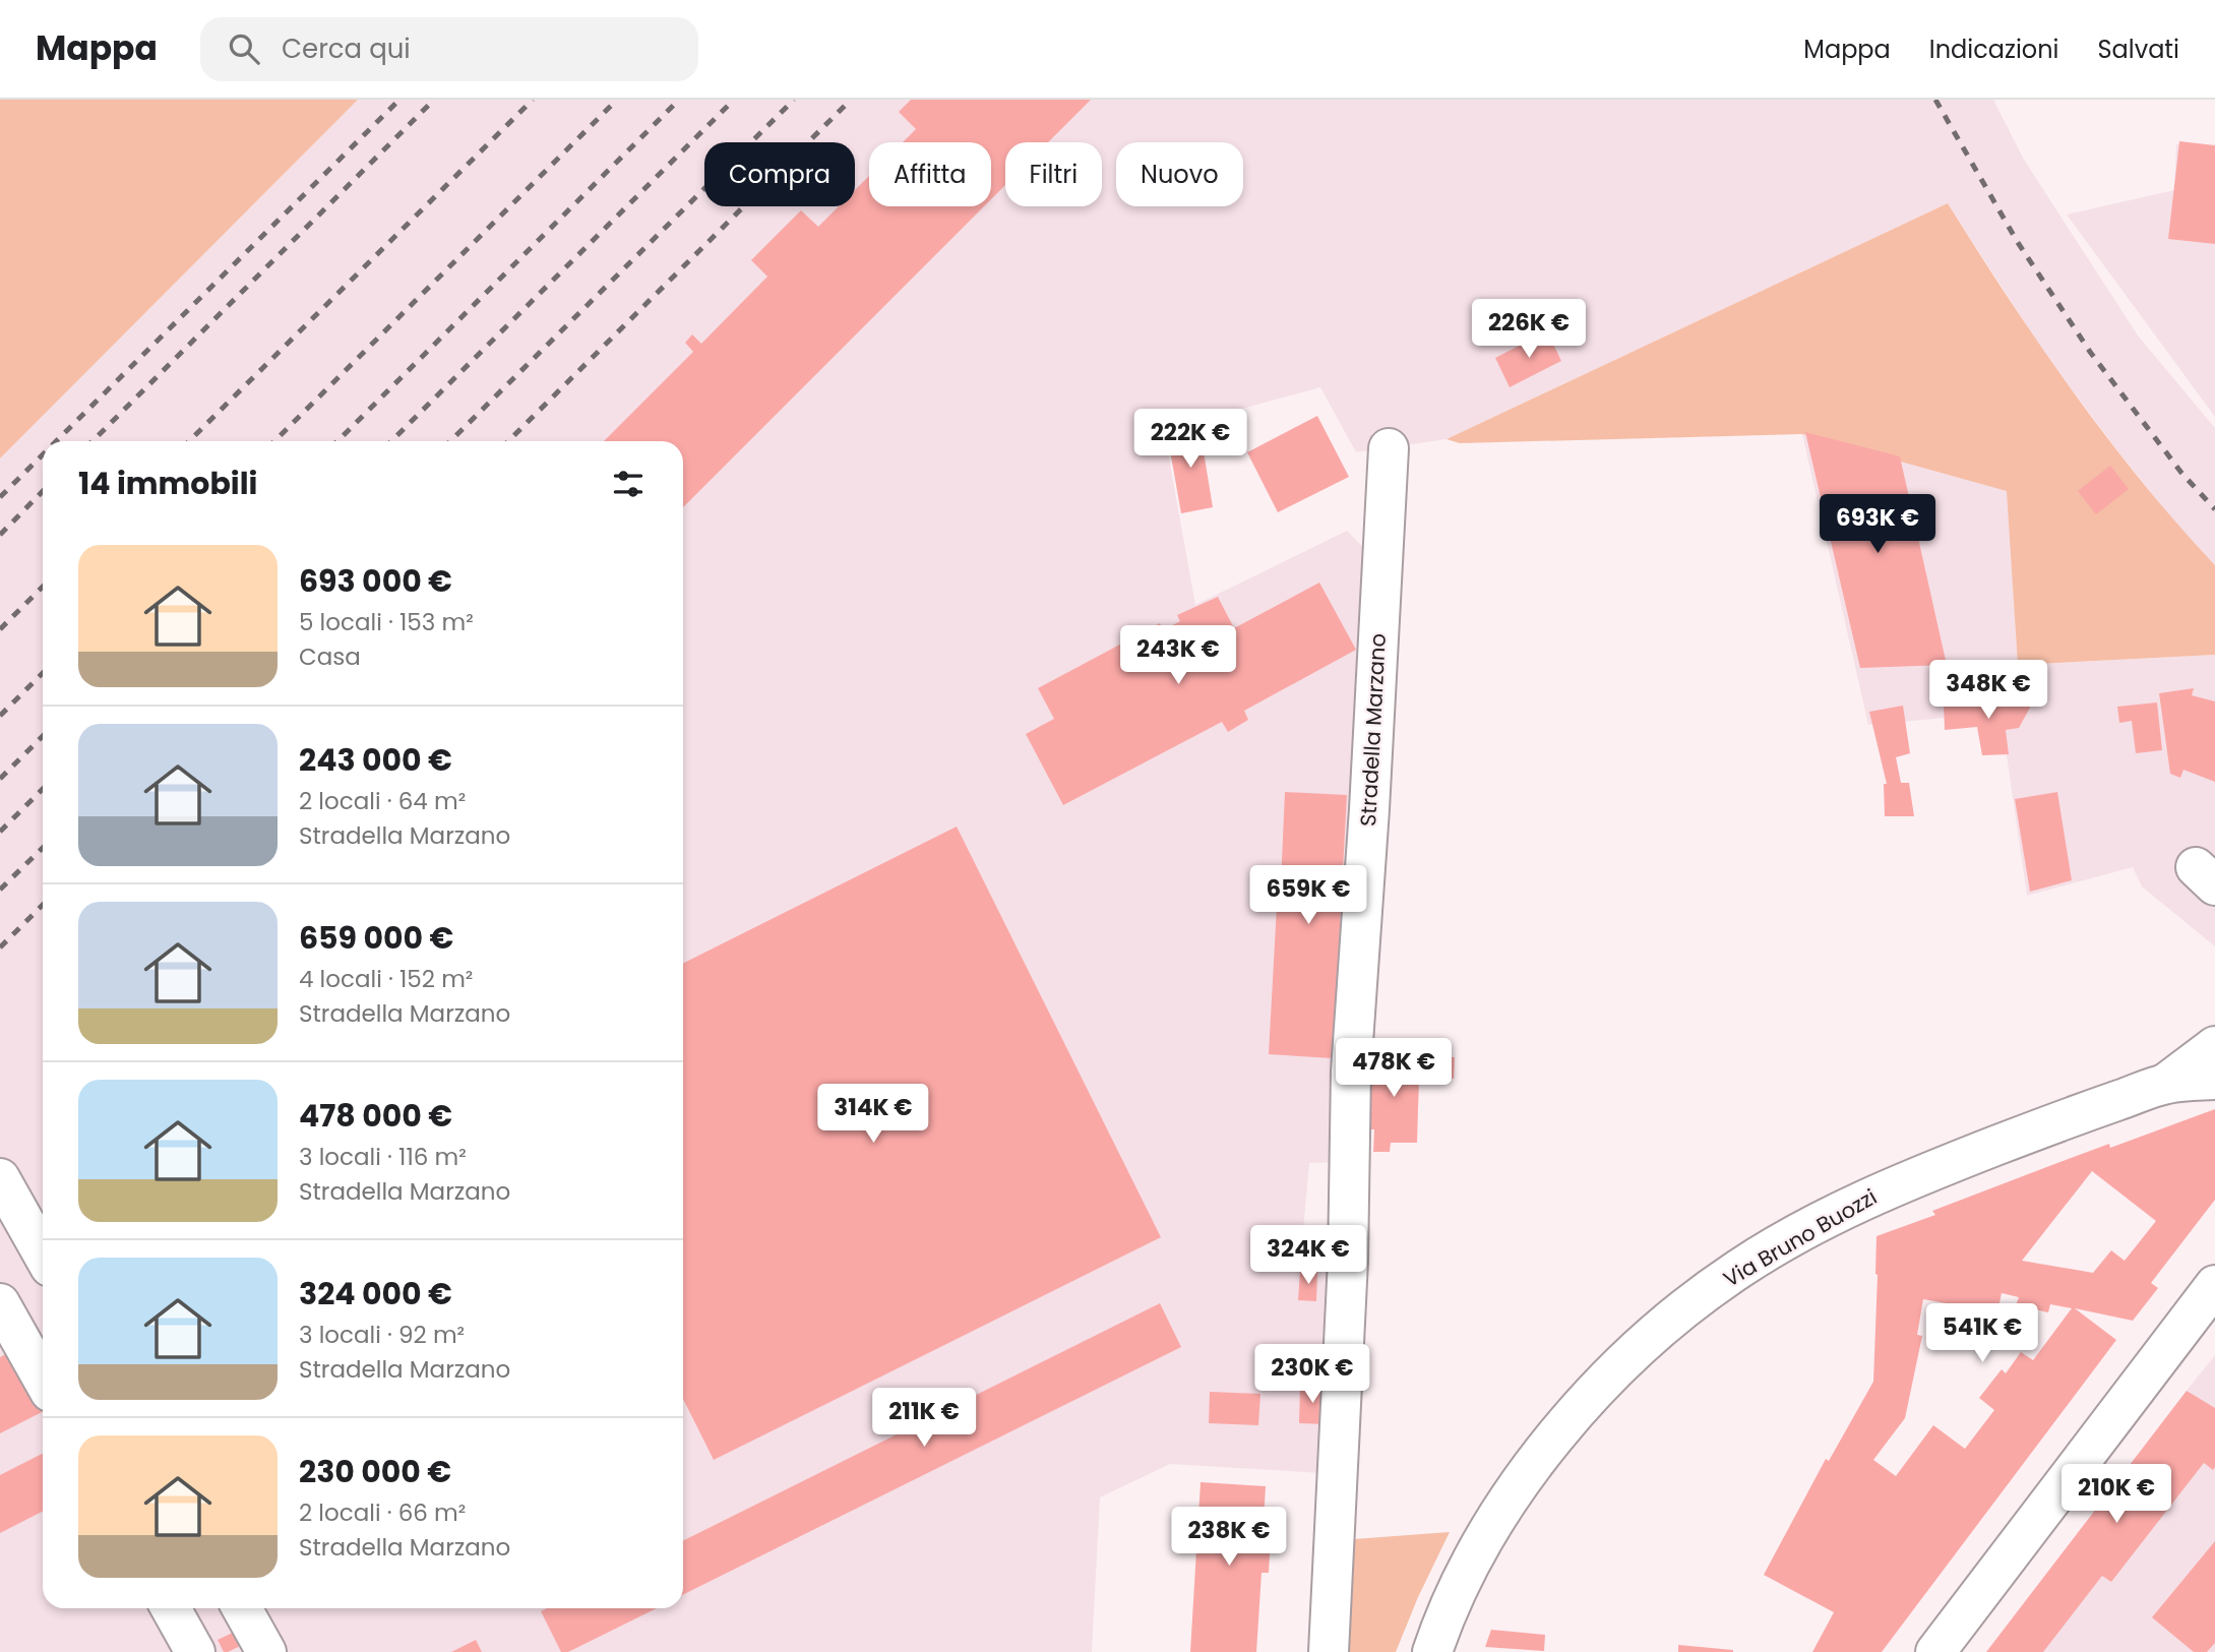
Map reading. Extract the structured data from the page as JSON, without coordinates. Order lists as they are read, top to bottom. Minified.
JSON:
{"streets":{"street":["Stradella Marzano","Via Bruno Buozzi"]},"page":{"header":"Mappa","search":"Cerca qui","nav":["Mappa","Indicazioni","Salvati"],"chip":["Compra","Affitta","Filtri","Nuovo"],"price":["226K €","222K €","693K €","243K €","348K €","659K €","478K €","314K €","324K €","541K €","230K €","211K €","210K €","238K €"],"heading":"14 immobili","list":[{"name":"693 000 €","note":"5 locali · 153 m² · Casa"},{"name":"243 000 €","note":"2 locali · 64 m² · Stradella Marzano"},{"name":"659 000 €","note":"4 locali · 152 m² · Stradella Marzano"},{"name":"478 000 €","note":"3 locali · 116 m² · Stradella Marzano"},{"name":"324 000 €","note":"3 locali · 92 m² · Stradella Marzano"},{"name":"230 000 €","note":"2 locali · 66 m² · Stradella Marzano"}]}}
